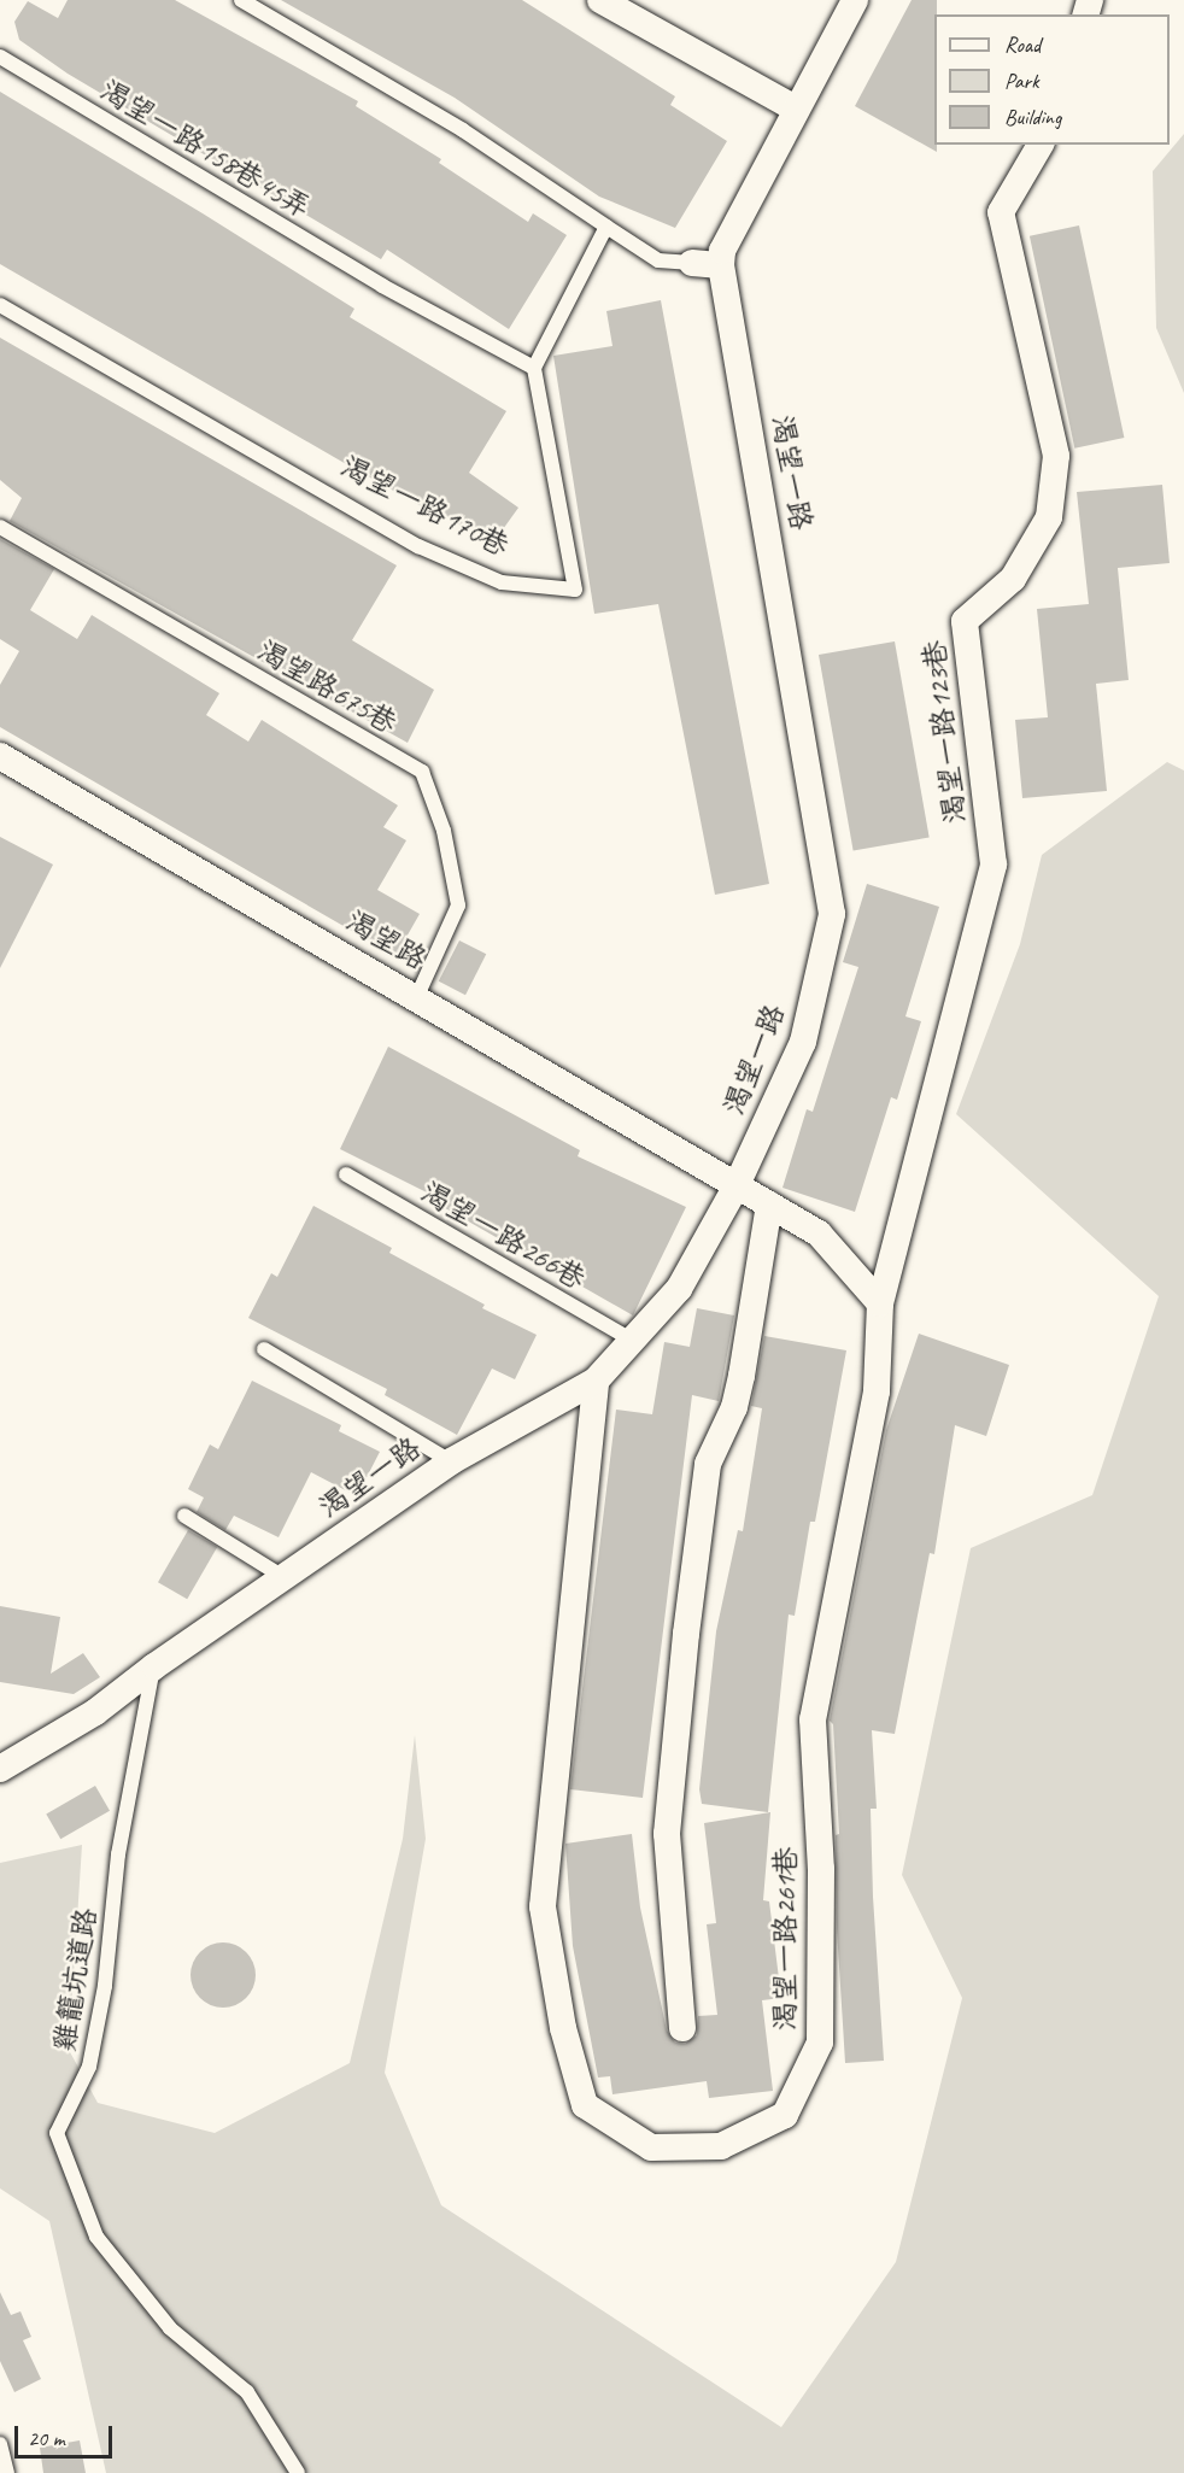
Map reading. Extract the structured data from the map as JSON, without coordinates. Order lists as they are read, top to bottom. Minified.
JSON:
{"streets":{"street":["渴望一路","渴望一路123巷","渴望路","渴望一路261巷"],"lane":["渴望一路158巷45弄","渴望一路170巷","渴望路675巷","渴望一路266巷","雞籠坑道路"]},"crossings":[["渴望一路158巷45弄","渴望一路170巷"],["渴望一路","渴望路"],["渴望一路","渴望一路266巷"],["渴望一路","渴望一路261巷"],["渴望一路","雞籠坑道路"],["渴望路675巷","渴望路"],["渴望一路123巷","渴望一路261巷"]],"legend":["Road","Park","Building"],"scale_bar":"20 m"}
